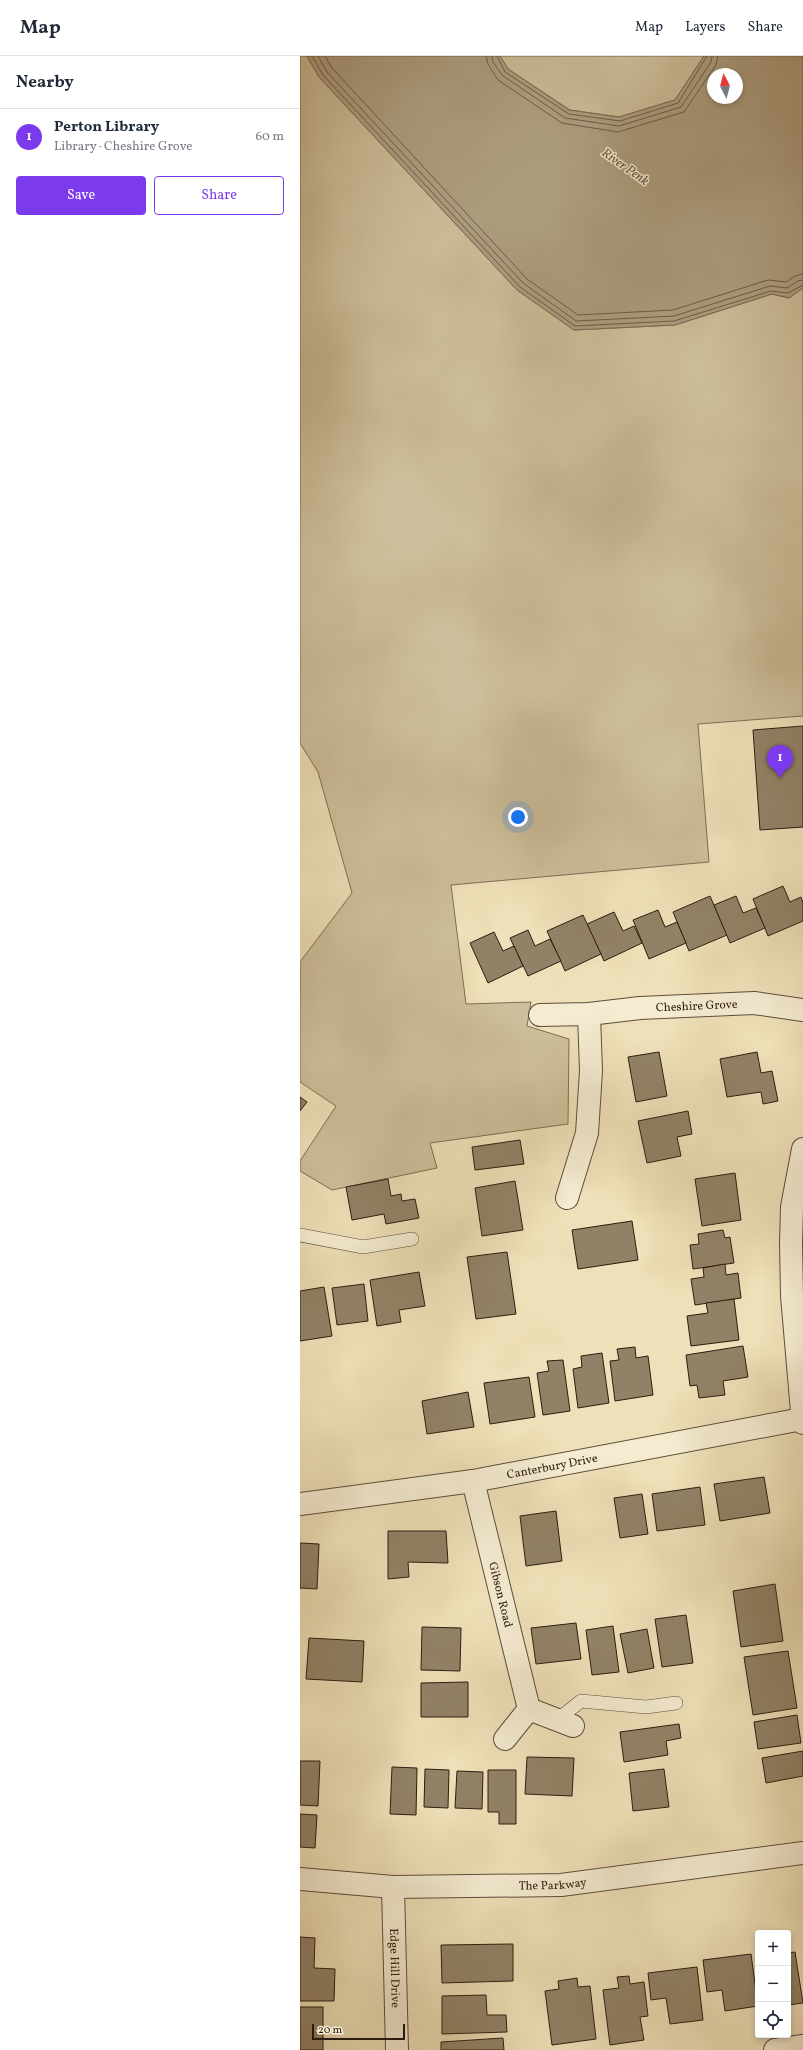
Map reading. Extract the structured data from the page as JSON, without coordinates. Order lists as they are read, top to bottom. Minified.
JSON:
{"streets":{"street":["Cheshire Grove","Canterbury Drive","Gibson Road","The Parkway","Edge Hill Drive"]},"crossings":[["Canterbury Drive","Gibson Road"],["The Parkway","Edge Hill Drive"]],"water":["River Penk"],"scale_bar":"20 m","north":"top","page":{"header":"Map","nav":["Map","Layers","Share"],"heading":"Nearby","list":[{"mark":"1","name":"Perton Library","note":"Library · Cheshire Grove","value":"60 m"}],"buttons":["Save","Share"],"pins":"1","map_buttons":["+","−"],"scale":"20 m"}}
